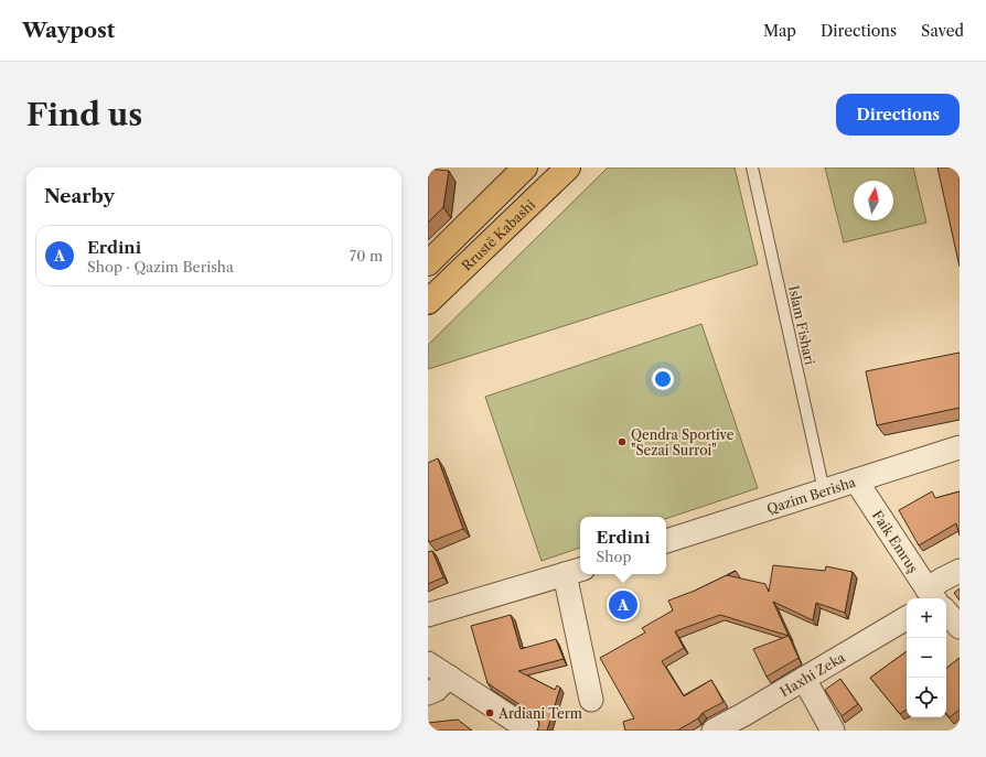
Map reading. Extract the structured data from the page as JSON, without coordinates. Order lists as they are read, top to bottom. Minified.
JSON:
{"streets":{"main road":["Rrustë Kabashi"],"street":["Qazim Berisha","Faik Emruş","Haxhi Zeka"],"lane":["Islam Fishari"]},"crossings":[["Islam Fishari","Qazim Berisha"],["Qazim Berisha","Faik Emruş"]],"places":["Qendra Sportive \"Sezai Surroi\"","Ardiani Term"],"north":"top","page":{"header":"Waypost","nav":["Map","Directions","Saved"],"buttons":"Directions","title":"Find us","heading":"Nearby","list":[{"mark":"A","name":"Erdini","note":"Shop · Qazim Berisha","value":"70 m"}],"popup":["Erdini","Shop"],"pins":"A","map_buttons":["+","−"]}}
